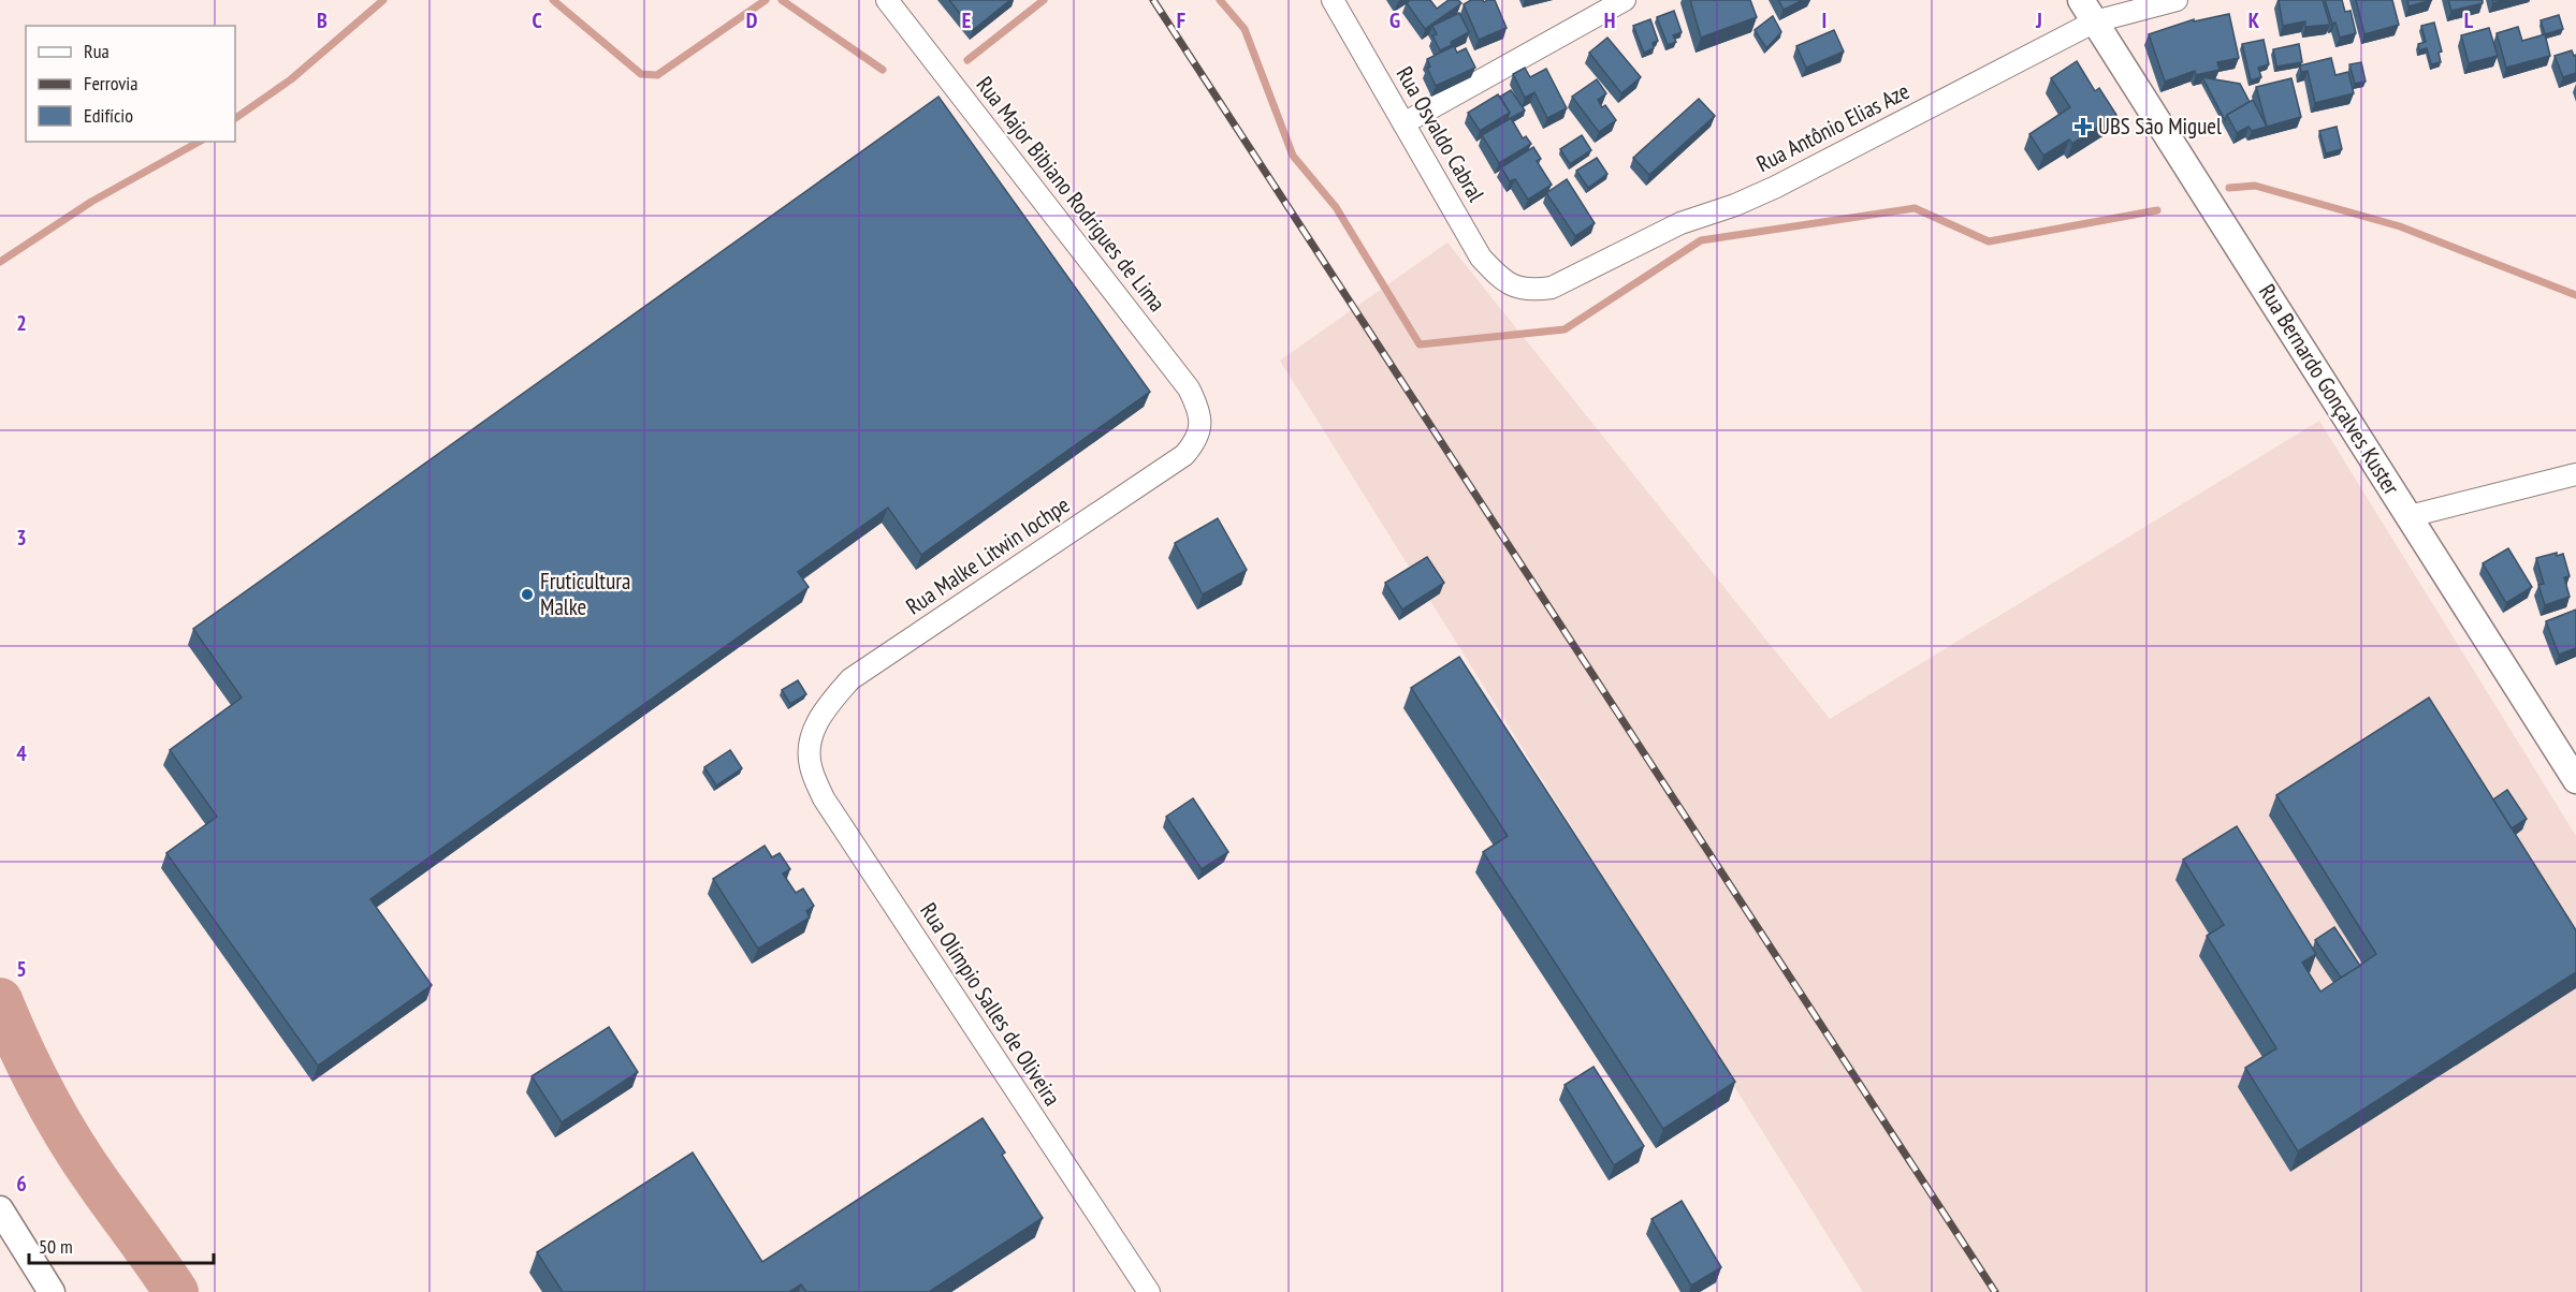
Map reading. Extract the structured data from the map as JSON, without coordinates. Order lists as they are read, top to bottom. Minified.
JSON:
{"streets":{"street":["Rua Antônio Elias Aze","Rua Osvaldo Cabral","Rua Major Bibiano Rodrigues de Lima","Rua Bernardo Gonçalves Kuster","Rua Malke Litwin Iochpe","Rua Olímpio Salles de Oliveira"]},"crossings":[["Rua Antônio Elias Aze","Rua Osvaldo Cabral"],["Rua Antônio Elias Aze","Rua Bernardo Gonçalves Kuster"],["Rua Major Bibiano Rodrigues de Lima","Rua Malke Litwin Iochpe"],["Rua Malke Litwin Iochpe","Rua Olímpio Salles de Oliveira"]],"places":{"health":["UBS São Miguel"],"other":["Fruticultura Malke"]},"legend":["Rua","Ferrovia","Edifício"],"scale_bar":"50 m","grid":{"columns":["B","C","D","E","F","G","H","I","J","K","L"],"rows":["2","3","4","5","6"]}}
